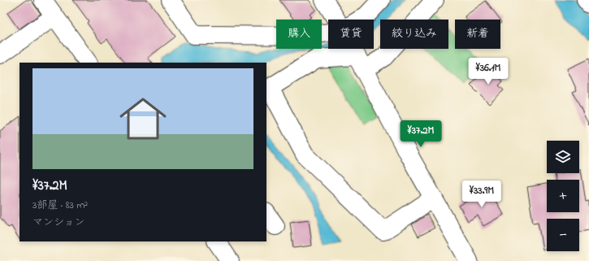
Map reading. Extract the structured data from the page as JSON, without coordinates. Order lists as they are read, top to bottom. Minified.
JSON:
{"page":{"chip":["購入","賃貸","絞り込み","新着"],"price":["¥36.1M","¥37.2M","¥33.9M"],"list":[{"name":"¥37.2M","note":"3部屋 · 83 m² · マンション"}],"map_buttons":["+","−"]}}
